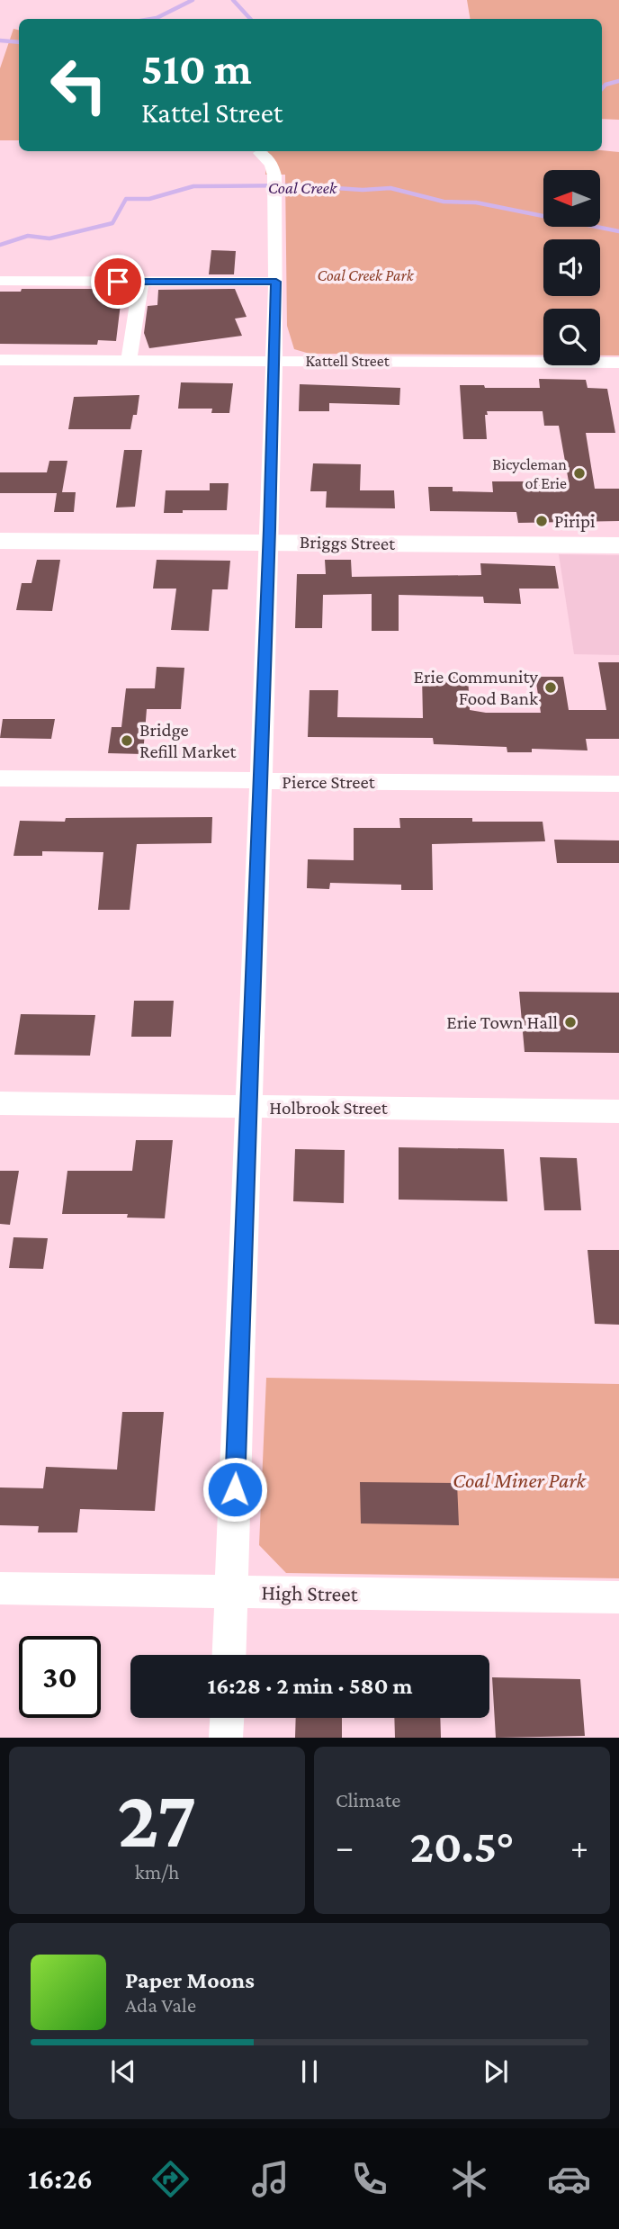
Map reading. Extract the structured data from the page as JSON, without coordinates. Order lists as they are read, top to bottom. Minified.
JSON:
{"streets":{"street":["Kattell Street","Briggs Street","Pierce Street","Holbrook Street","High Street"]},"water":["Coal Creek"],"parks":["Coal Creek Park","Coal Miner Park"],"places":["Bicycleman of Erie","Piripi","Erie Community Food Bank","Bridge Refill Market","Erie Town Hall"],"north":"left","page":{"turn":["510 m","Kattel Street"],"limit":"30","trip":"16:28 · 2 min · 580 m","tile":[["27","km/h"],"Climate"],"heat":["−","20.5°","+"],"song":["Paper Moons","Ada Vale"],"tabs":"16:26"}}
